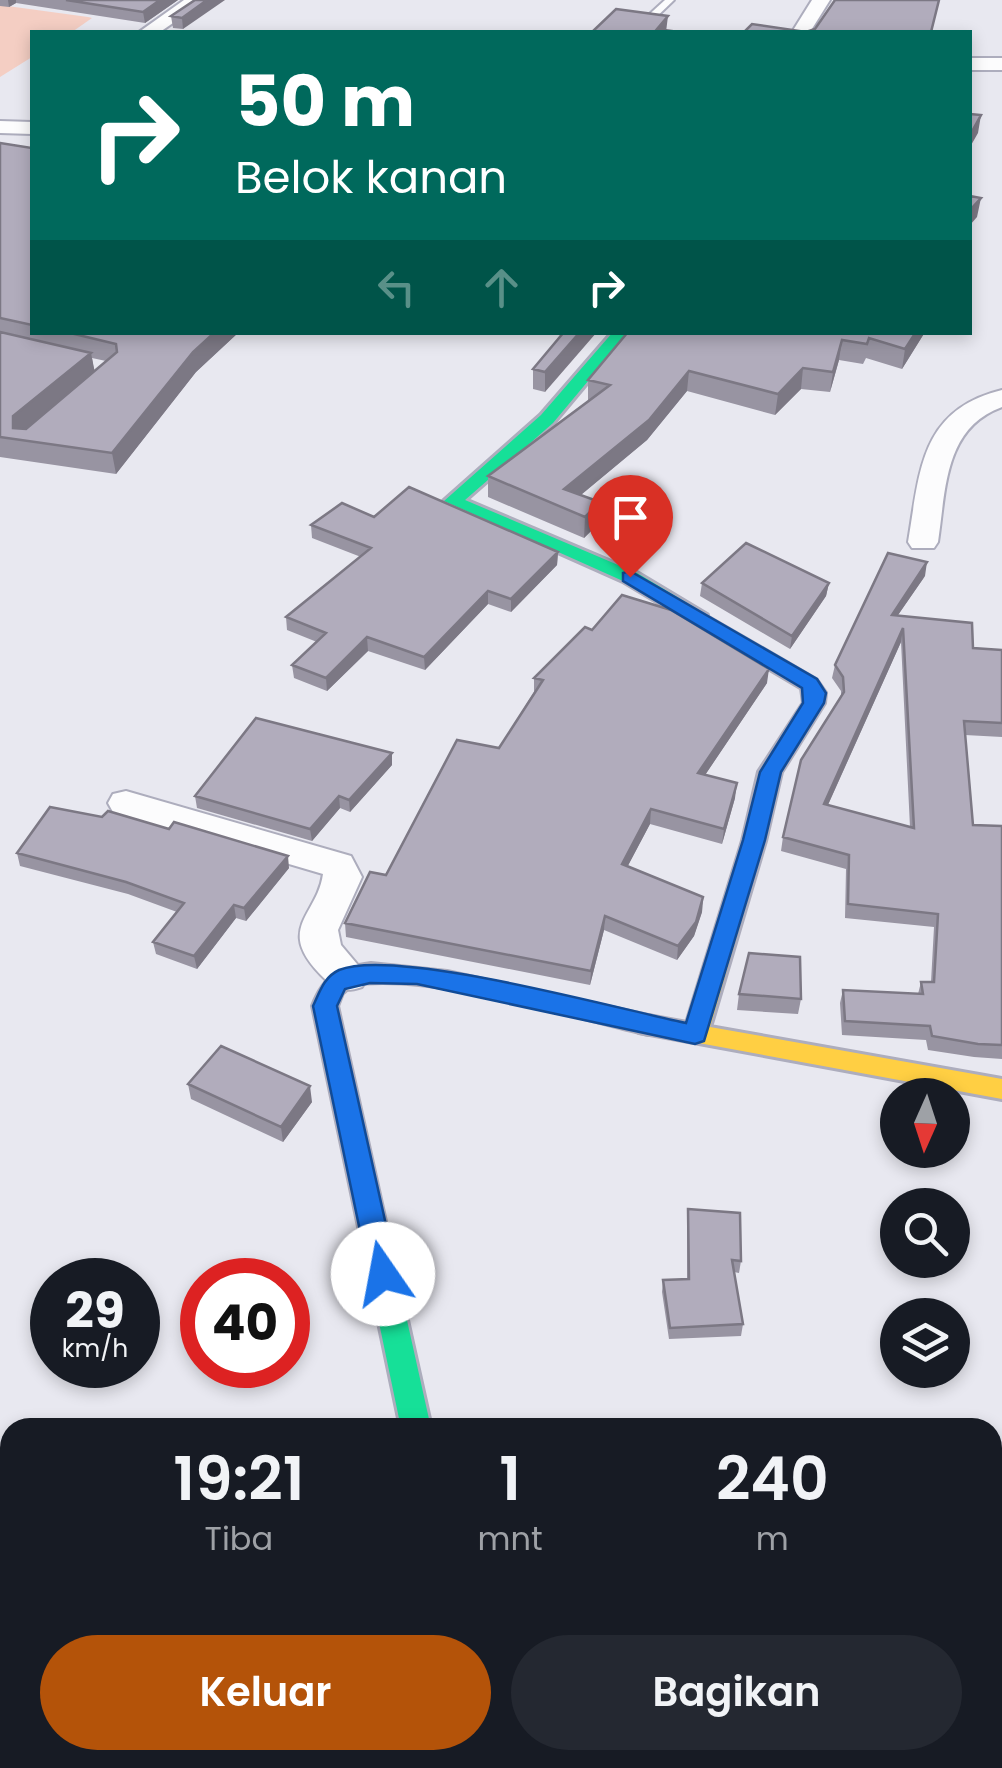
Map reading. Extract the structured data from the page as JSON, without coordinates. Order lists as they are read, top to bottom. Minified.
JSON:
{"north":"bottom","page":{"turn":["50 m","Belok kanan"],"speed":"29 km/h","limit":"40","eta":["19:21","Tiba","1","mnt","240","m"],"buttons":["Keluar","Bagikan"]}}
